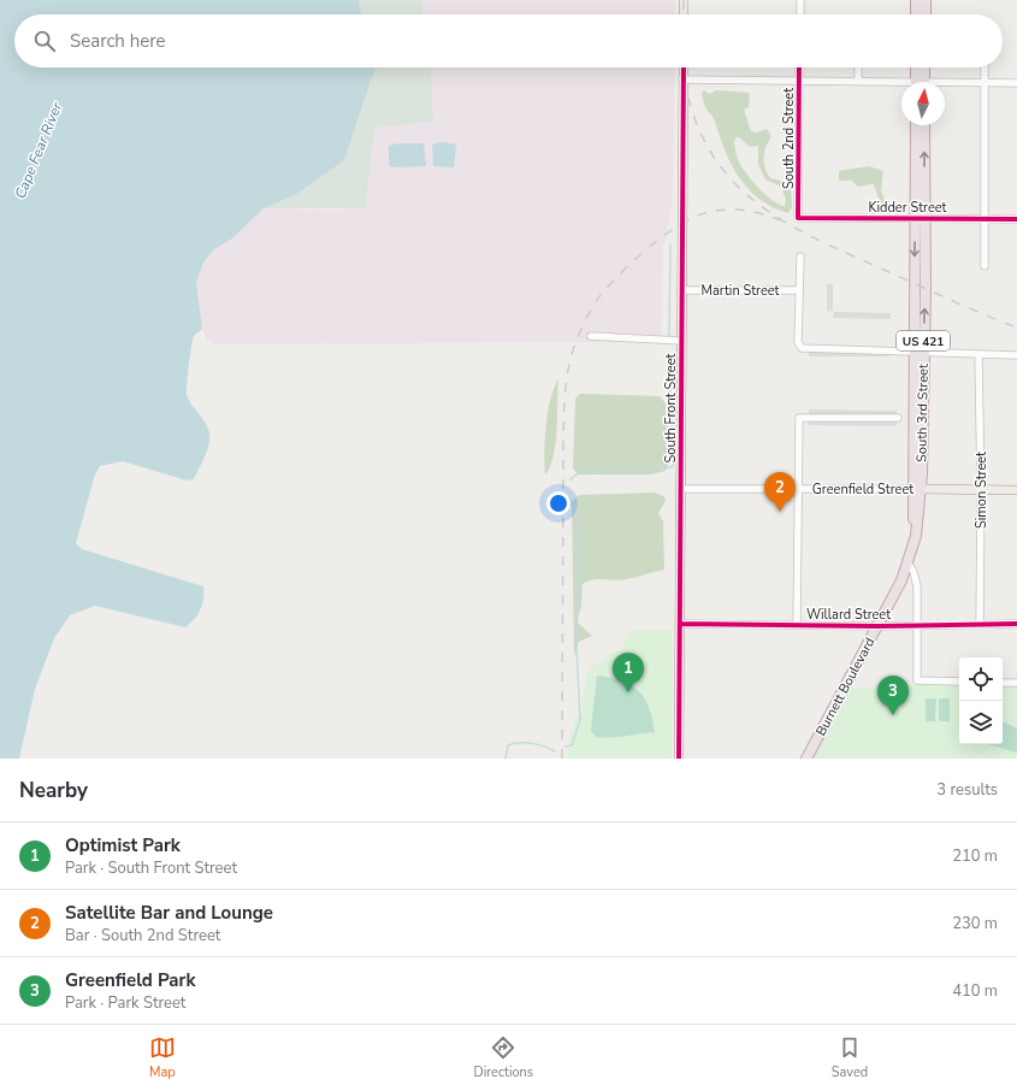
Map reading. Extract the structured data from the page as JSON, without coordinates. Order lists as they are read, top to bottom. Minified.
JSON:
{"streets":{"highway":["US 421","South 3rd Street","Burnett Boulevard"],"main road":["South Front Street","Greenfield Street"],"street":["South 2nd Street","Kidder Street","Martin Street","Simon Street","Willard Street"]},"crossings":[["South 2nd Street","Kidder Street"],["Kidder Street","South 3rd Street"],["Martin Street","South Front Street"],["South Front Street","Greenfield Street"],["South Front Street","Willard Street"],["South 3rd Street","Greenfield Street"],["South 3rd Street","Burnett Boulevard"],["Greenfield Street","Simon Street"],["Simon Street","Willard Street"],["Willard Street","Burnett Boulevard"]],"water":["Cape Fear River"],"north":"top","page":{"search":"Search here","pins":["2","1","3"],"heading":["Nearby","3 results"],"list":[{"mark":"1","name":"Optimist Park","note":"Park · South Front Street","value":"210 m"},{"mark":"2","name":"Satellite Bar and Lounge","note":"Bar · South 2nd Street","value":"230 m"},{"mark":"3","name":"Greenfield Park","note":"Park · Park Street","value":"410 m"}],"nav":["Map","Directions","Saved"]}}
